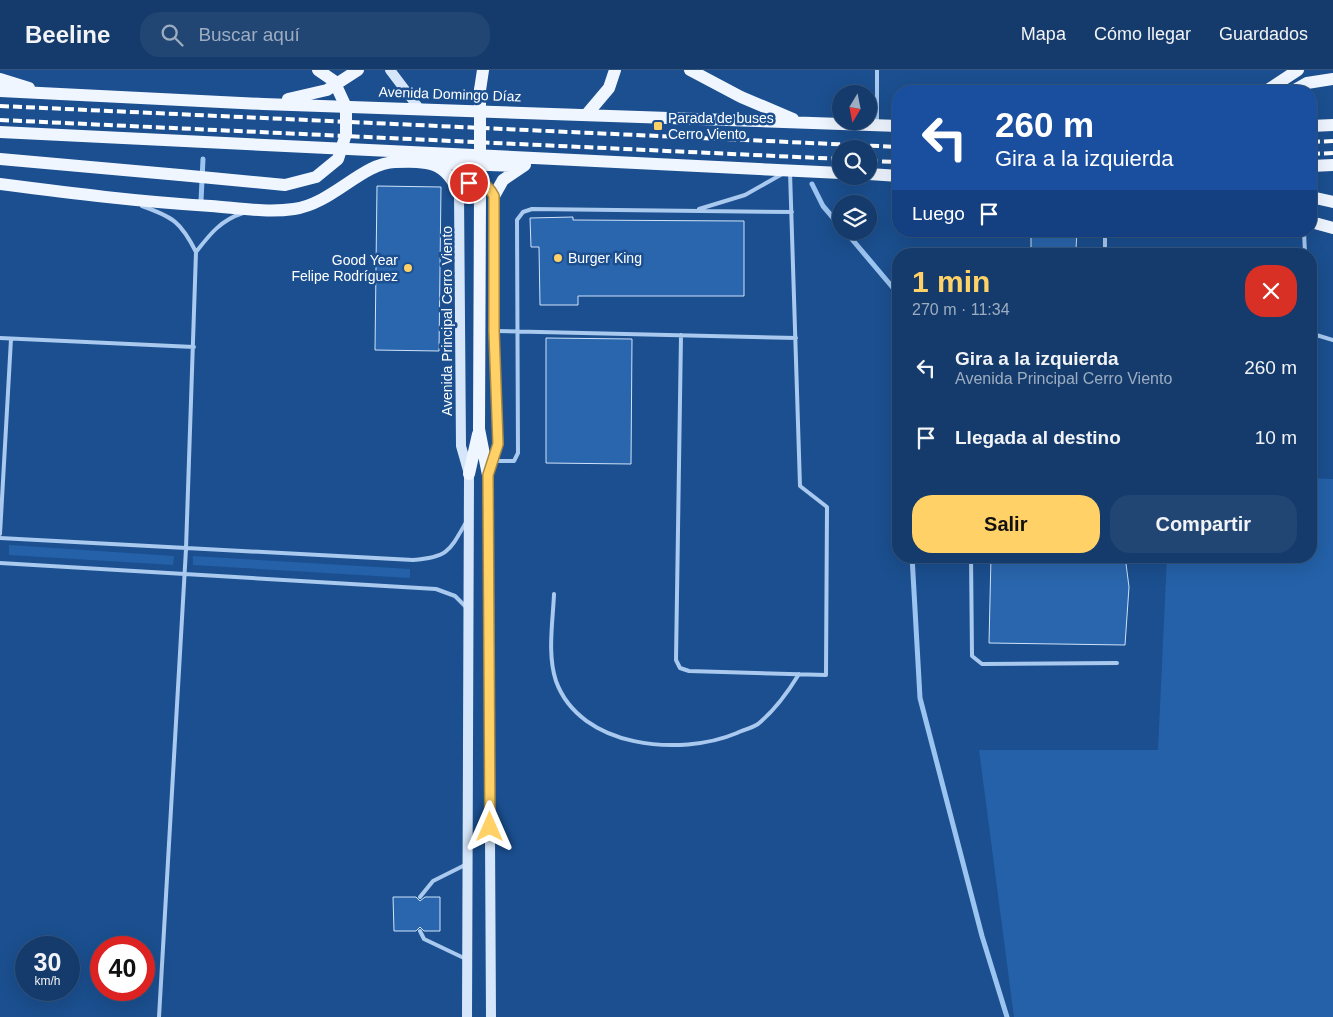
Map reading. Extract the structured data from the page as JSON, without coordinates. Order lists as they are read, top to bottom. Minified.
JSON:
{"streets":{"main road":["Avenida Domingo Díaz"],"street":["Avenida Principal Cerro Viento"]},"places":{"transit":["Parada de buses Cerro Viento"],"other":["Burger King","Good Year Felipe Rodríguez"]},"north":"bottom","page":{"header":"Beeline","search":"Buscar aquí","nav":["Mapa","Cómo llegar","Guardados"],"turn":["260 m","Gira a la izquierda"],"then":"Luego","heading":["1 min","270 m · 11:34"],"list":[{"name":"Gira a la izquierda","note":"Avenida Principal Cerro Viento","value":"260 m"},{"name":"Llegada al destino","value":"10 m"}],"buttons":["Salir","Compartir"],"speed":"30 km/h","limit":"40"}}
